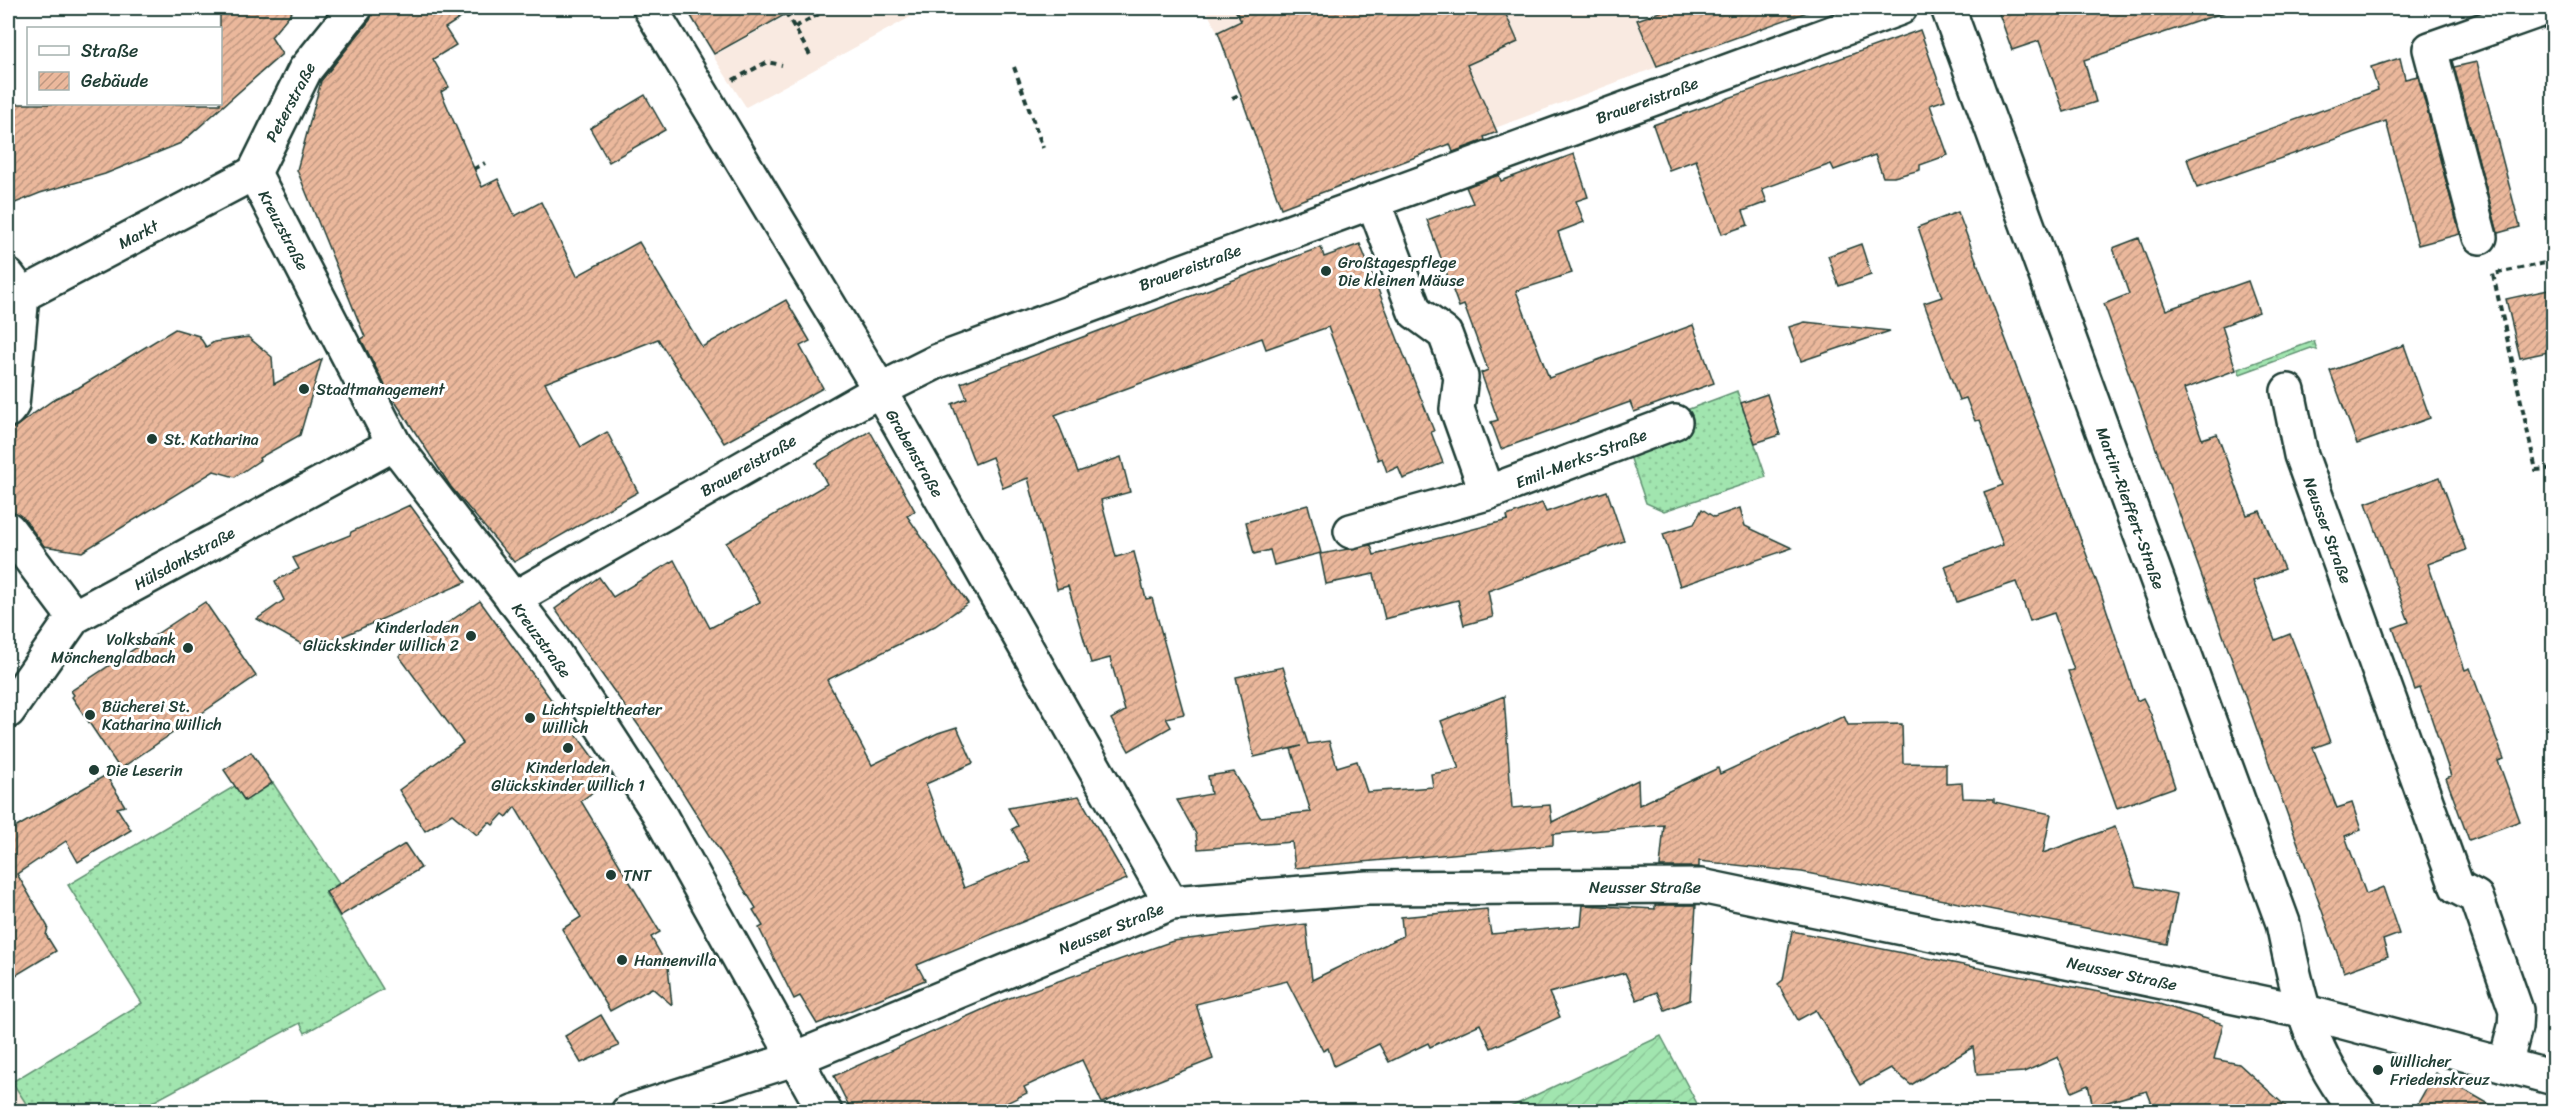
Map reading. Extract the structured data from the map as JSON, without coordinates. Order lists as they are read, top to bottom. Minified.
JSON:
{"streets":{"street":["Brauereistraße","Peterstraße","Kreuzstraße","Markt","Grabenstraße","Emil-Merks-Straße","Martin-Rieffert-Straße","Neusser Straße","Hülsdonkstraße"]},"crossings":[["Brauereistraße","Kreuzstraße"],["Brauereistraße","Grabenstraße"],["Peterstraße","Kreuzstraße"],["Peterstraße","Markt"],["Kreuzstraße","Markt"],["Kreuzstraße","Neusser Straße"],["Kreuzstraße","Hülsdonkstraße"],["Grabenstraße","Neusser Straße"],["Martin-Rieffert-Straße","Neusser Straße"]],"places":["Großtagespflege Die kleinen Mäuse","Stadtmanagement","St. Katharina","Kinderladen Glückskinder Willich 2","Volksbank Mönchengladbach","Bücherei St. Katharina Willich","Lichtspieltheater Willich","Kinderladen Glückskinder Willich 1","Die Leserin","TNT","Hannenvilla","Willicher Friedenskreuz"],"legend":["Straße","Gebäude"]}
